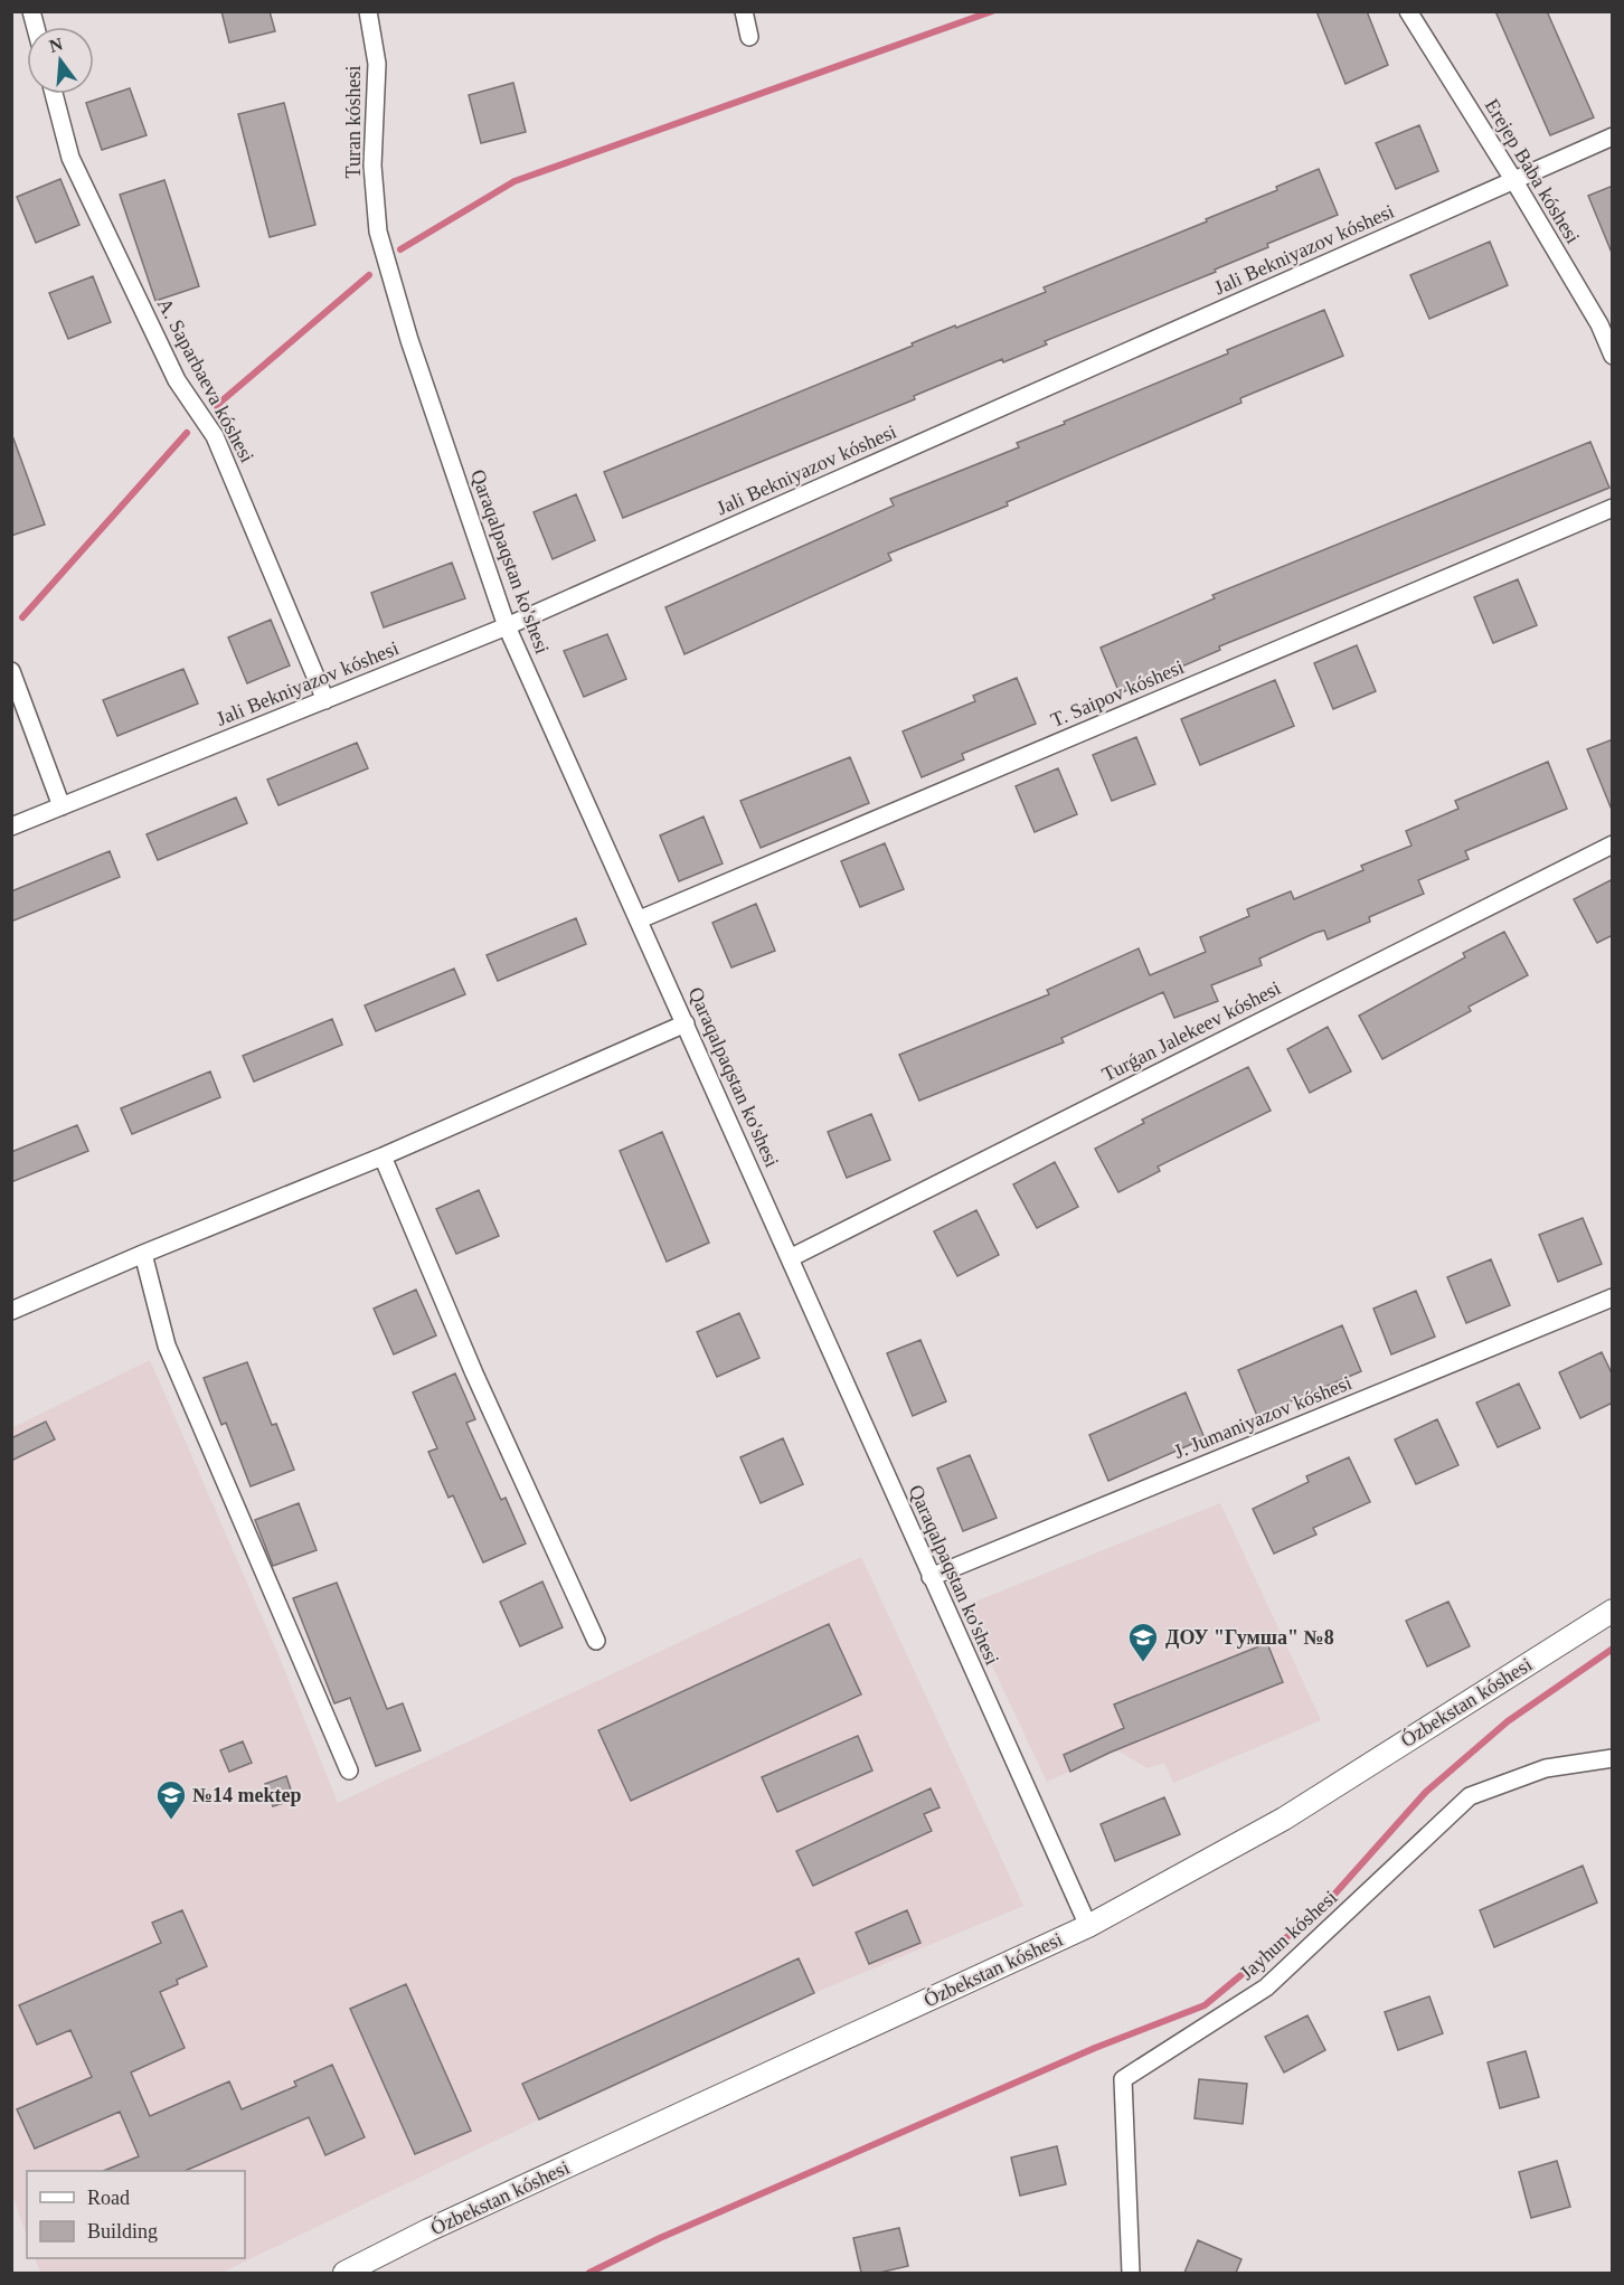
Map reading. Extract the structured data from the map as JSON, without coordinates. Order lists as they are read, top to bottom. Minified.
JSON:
{"streets":{"street":["Turan kóshesi","Erejep Baba kóshesi","Jali Bekniyazov kóshesi","A. Saparbaeva kóshesi","Qaraqalpaqstan ko'shesi","T. Saipov kóshesi","Turǵan Jalekeev kóshesi","J. Jumaniyazov kóshesi","Ózbekstan kóshesi","Jayhun kóshesi"]},"crossings":[["Turan kóshesi","Qaraqalpaqstan ko'shesi"],["Erejep Baba kóshesi","Jali Bekniyazov kóshesi"],["Jali Bekniyazov kóshesi","A. Saparbaeva kóshesi"],["Jali Bekniyazov kóshesi","Qaraqalpaqstan ko'shesi"],["Qaraqalpaqstan ko'shesi","T. Saipov kóshesi"],["Qaraqalpaqstan ko'shesi","Turǵan Jalekeev kóshesi"],["Qaraqalpaqstan ko'shesi","J. Jumaniyazov kóshesi"],["Qaraqalpaqstan ko'shesi","Ózbekstan kóshesi"]],"places":{"school or university":["ДОУ \"Гумша\" №8","№14 mektep"]},"legend":["Road","Building"],"north":"top"}
